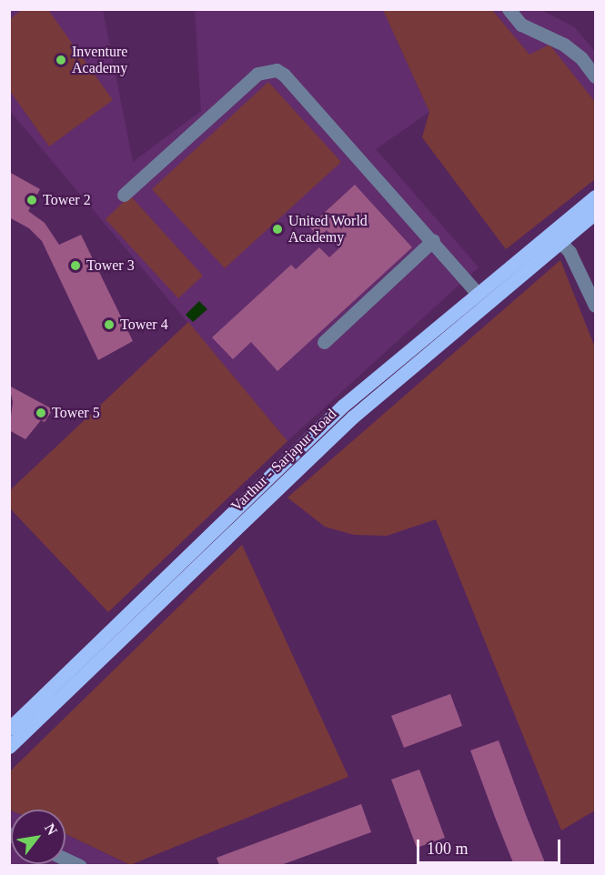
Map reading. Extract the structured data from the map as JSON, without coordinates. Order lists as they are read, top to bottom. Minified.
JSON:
{"streets":{"main road":["Varthur - Sarjapur Road"]},"places":["Inventure Academy","Tower 2","United World Academy","Tower 3","Tower 4","Tower 5"],"scale_bar":"100 m","north":"top right"}
